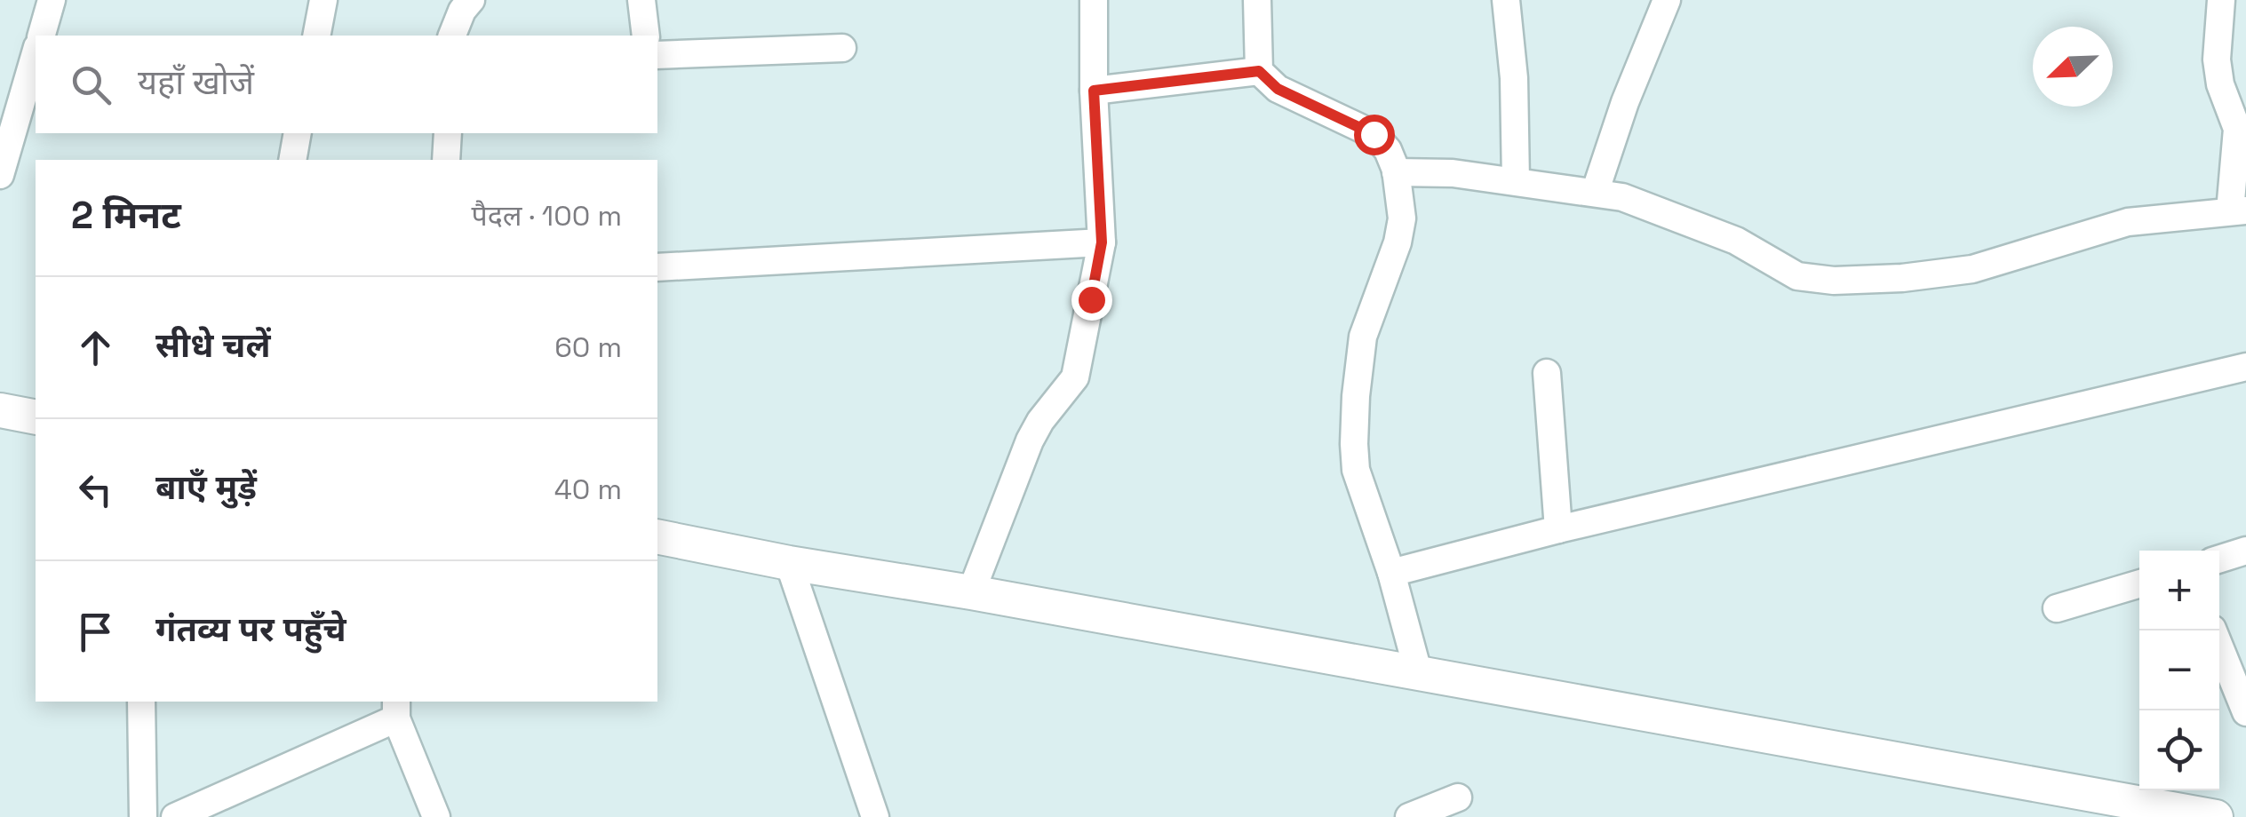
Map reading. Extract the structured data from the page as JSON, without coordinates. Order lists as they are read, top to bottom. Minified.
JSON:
{"north":"bottom left","page":{"search":"यहाँ खोजें","heading":["2 मिनट","पैदल · 100 m"],"list":[["सीधे चलें","60 m"],["बाएँ मुड़ें","40 m"],"गंतव्य पर पहुँचे"],"map_buttons":["+","−"]}}
